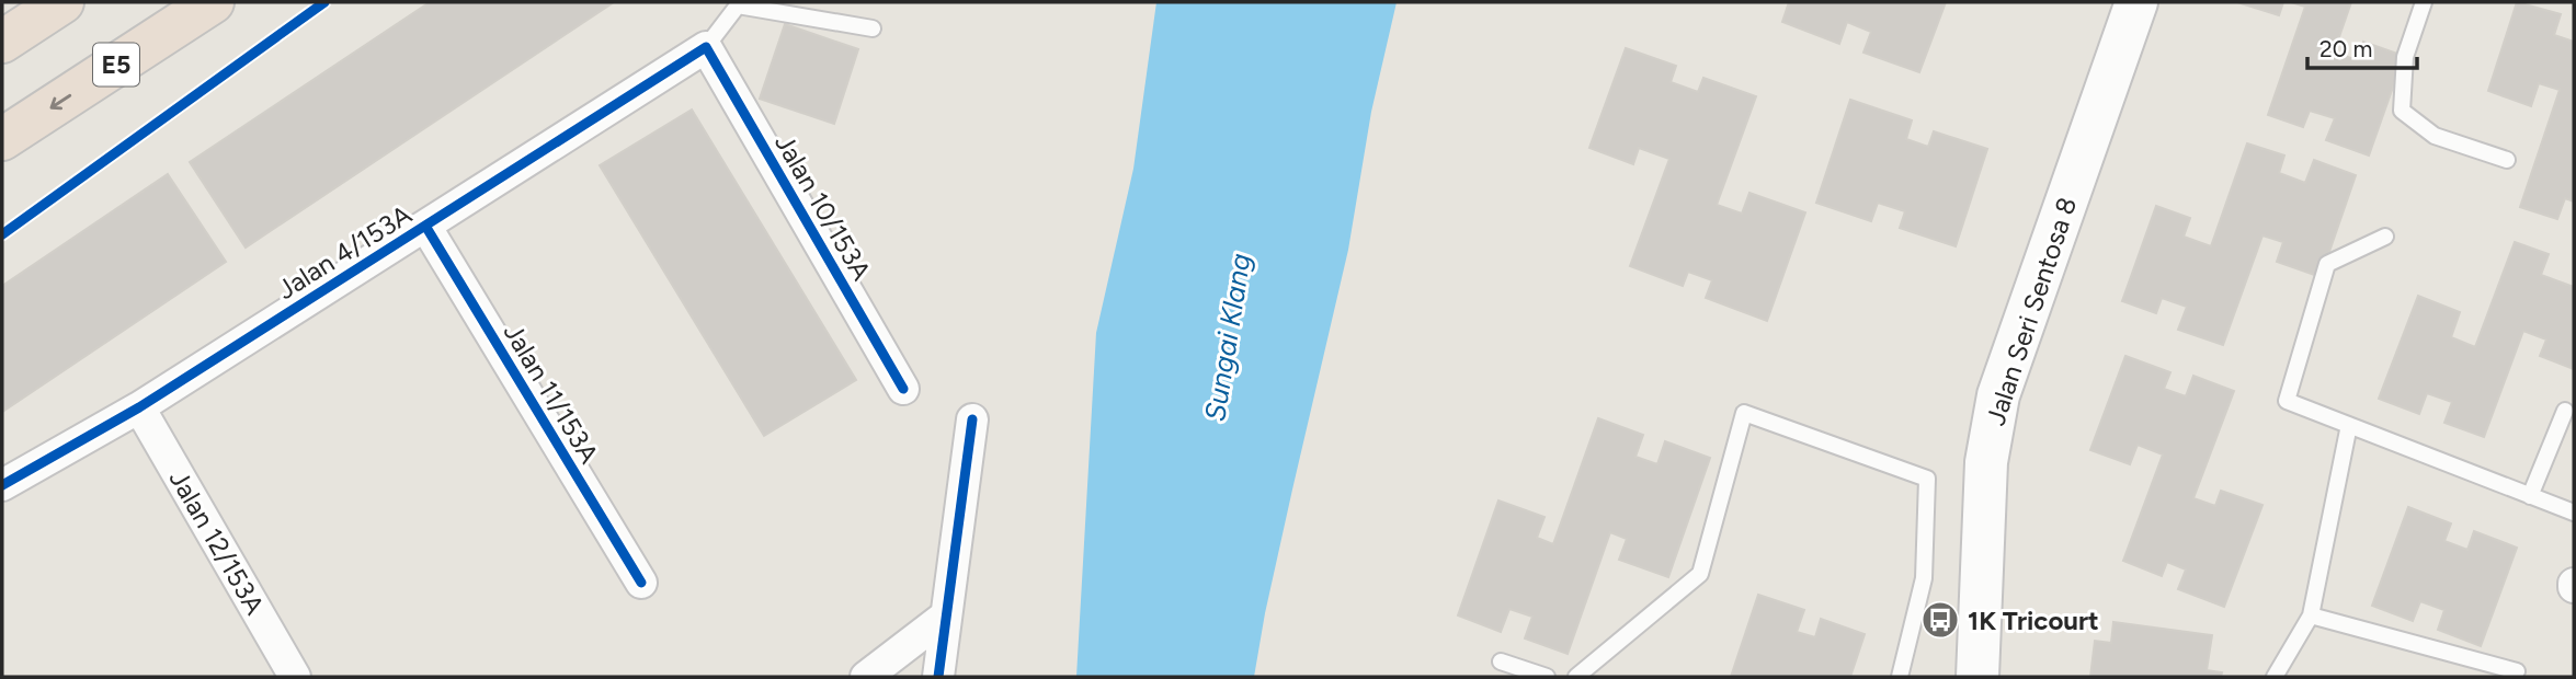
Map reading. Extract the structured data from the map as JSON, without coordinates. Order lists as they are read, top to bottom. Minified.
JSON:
{"streets":{"highway":["E5"],"main road":["Jalan Seri Sentosa 8"],"street":["Jalan 10/153A","Jalan 4/153A","Jalan 11/153A","Jalan 12/153A"]},"crossings":[["Jalan 10/153A","Jalan 4/153A"],["Jalan 4/153A","Jalan 11/153A"],["Jalan 4/153A","Jalan 12/153A"]],"water":["Sungai Klang"],"places":{"bus stop":["1K Tricourt"]},"scale_bar":"20 m"}
